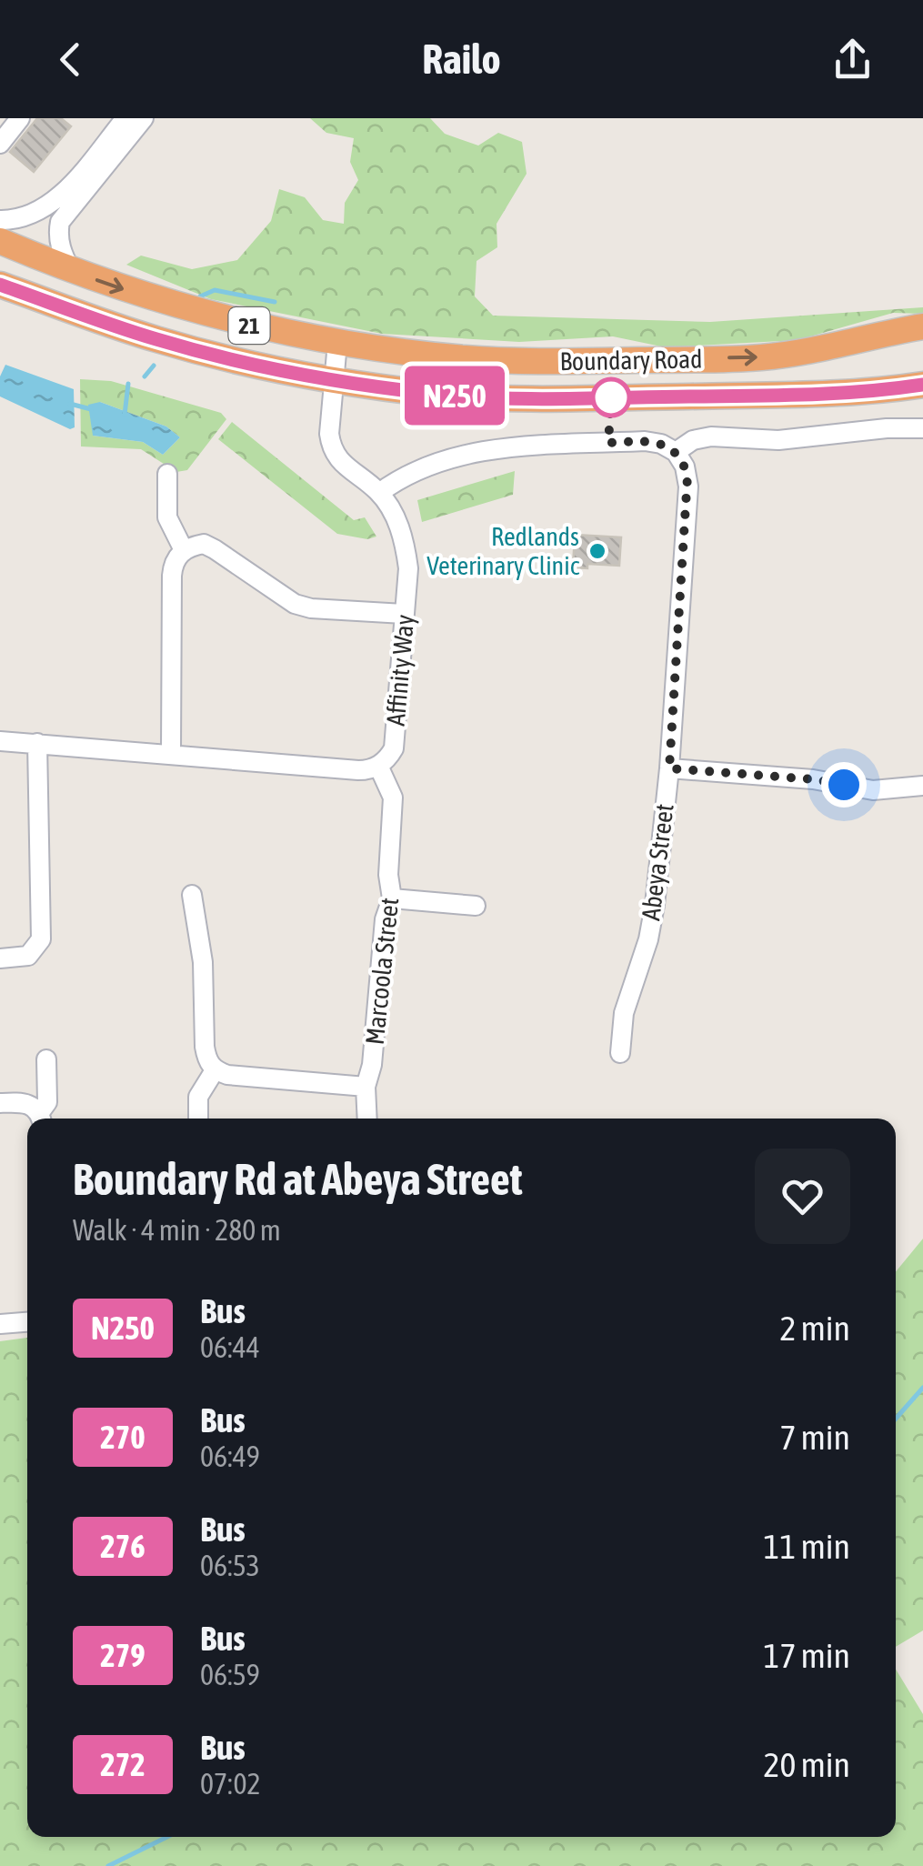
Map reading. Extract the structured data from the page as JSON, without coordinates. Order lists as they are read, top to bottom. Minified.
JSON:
{"streets":{"highway":["21","Boundary Road"],"street":["Affinity Way","Abeya Street","Marcoola Street"]},"crossings":[["Boundary Road","Affinity Way"],["Affinity Way","Marcoola Street"]],"places":["Redlands Veterinary Clinic"],"lines":["bus line N250"],"page":{"header":"Railo","on_map":"N250","heading":["Boundary Rd at Abeya Street","Walk · 4 min · 280 m"],"list":[{"mark":"N250","name":"Bus","note":"06:44","value":"2 min"},{"mark":"270","name":"Bus","note":"06:49","value":"7 min"},{"mark":"276","name":"Bus","note":"06:53","value":"11 min"},{"mark":"279","name":"Bus","note":"06:59","value":"17 min"},{"mark":"272","name":"Bus","note":"07:02","value":"20 min"}]}}
